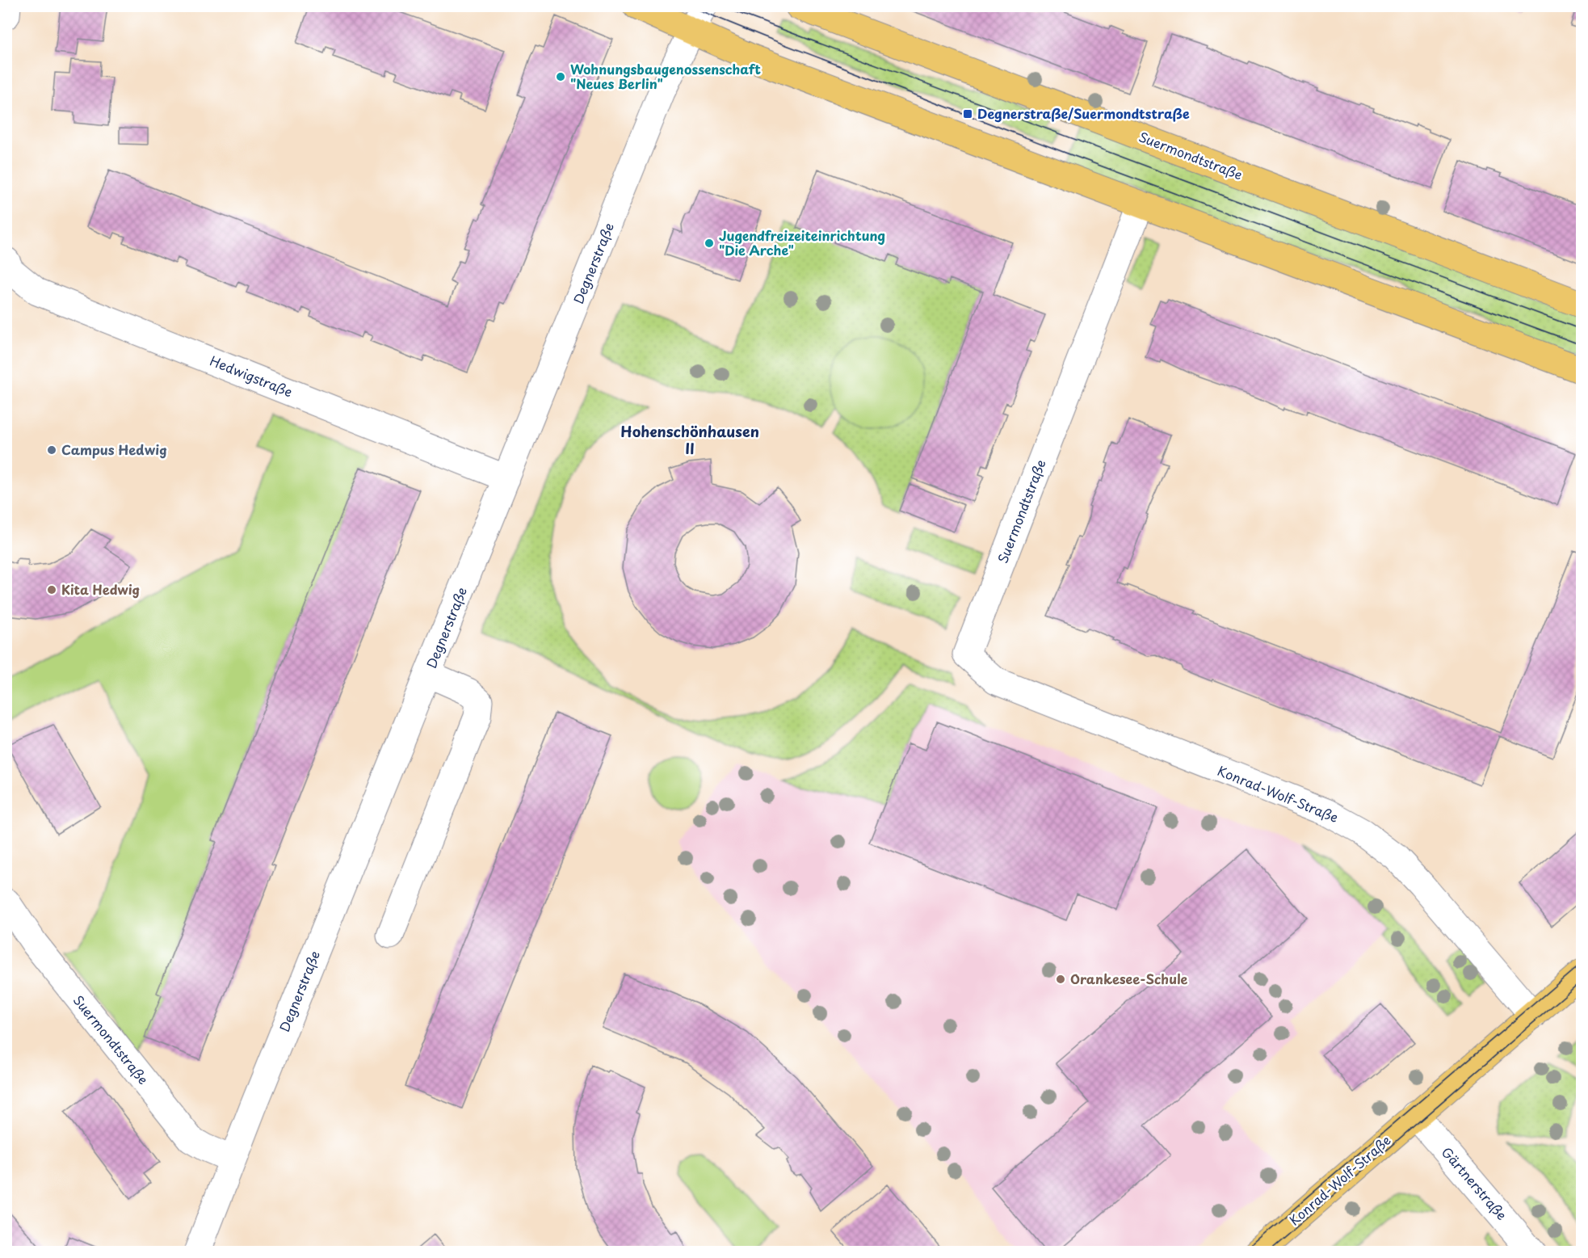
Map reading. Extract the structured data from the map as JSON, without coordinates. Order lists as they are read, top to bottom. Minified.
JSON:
{"streets":{"main road":["Suermondtstraße","Konrad-Wolf-Straße"],"street":["Degnerstraße","Hedwigstraße","Gärtnerstraße"]},"crossings":[["Suermondtstraße","Degnerstraße"],["Suermondtstraße","Konrad-Wolf-Straße"],["Degnerstraße","Hedwigstraße"],["Konrad-Wolf-Straße","Gärtnerstraße"]],"districts":["Hohenschönhausen II"],"places":{"other":["Wohnungsbaugenossenschaft \"Neues Berlin\"","Jugendfreizeiteinrichtung \"Die Arche\"","Campus Hedwig","Kita Hedwig","Orankesee-Schule"],"transit":["Degnerstraße/Suermondtstraße"]}}
